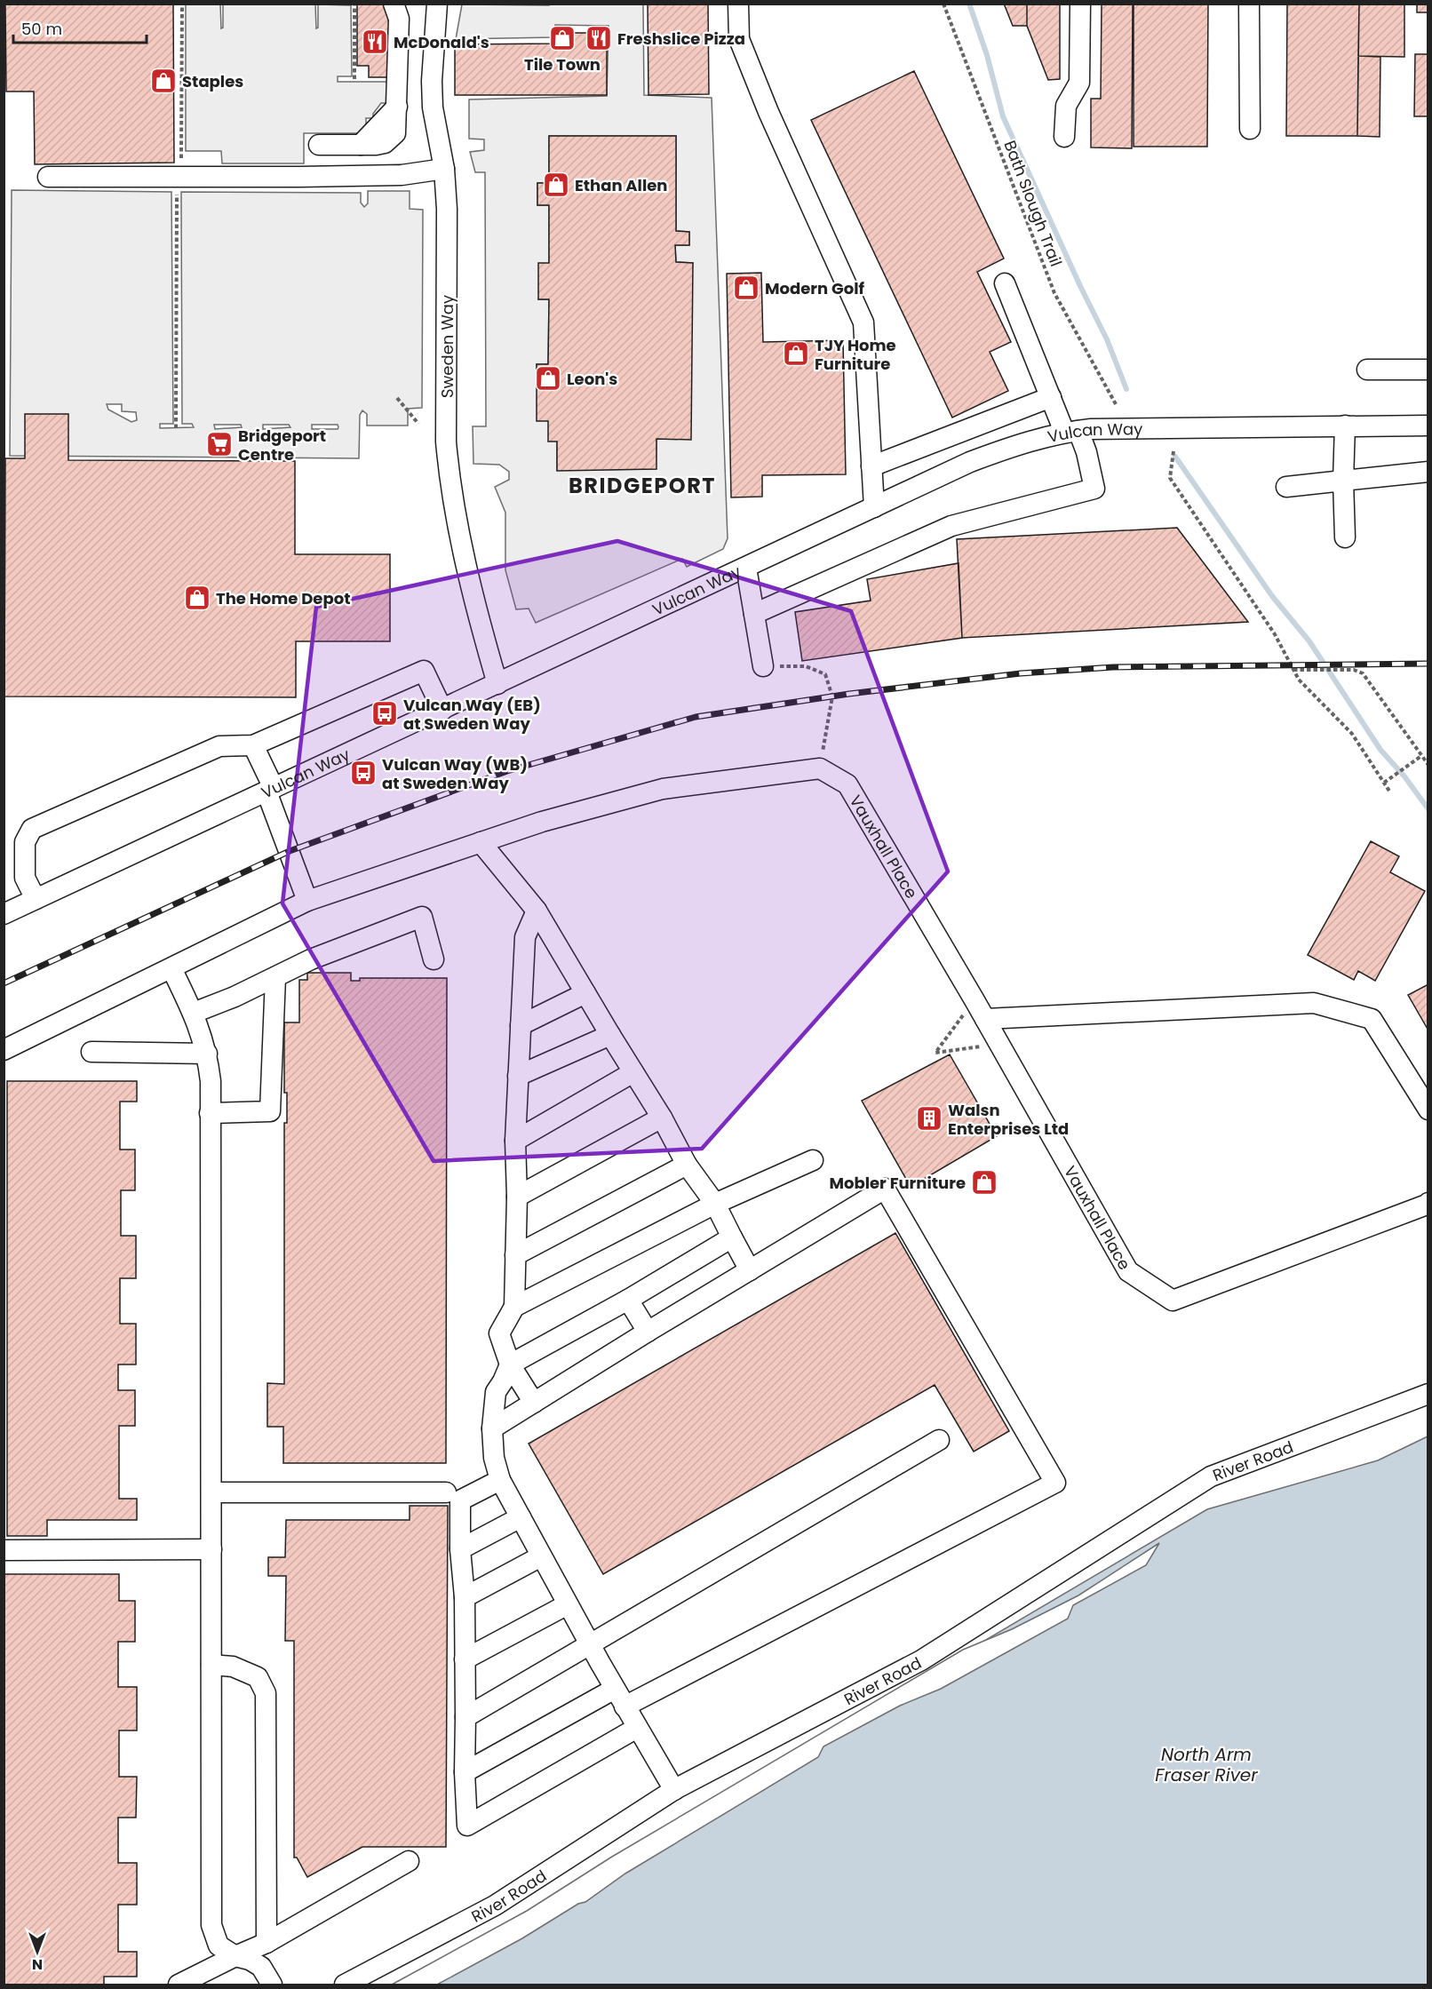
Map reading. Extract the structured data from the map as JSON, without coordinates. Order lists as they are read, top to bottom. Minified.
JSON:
{"streets":{"street":["Sweden Way","Vulcan Way","Vauxhall Place","River Road"],"path":["Bath Slough Trail"]},"crossings":[["Sweden Way","Vulcan Way"]],"districts":["BRIDGEPORT"],"water":["North Arm Fraser River"],"places":{"shop":["Tile Town","Staples","Ethan Allen","Modern Golf","TJY Home Furniture","Leon's","The Home Depot","Mobler Furniture"],"restaurant":["Freshslice Pizza","McDonald's"],"supermarket":["Bridgeport Centre"],"bus stop":["Vulcan Way (EB) at Sweden Way","Vulcan Way (WB) at Sweden Way"],"building":["Walsn Enterprises Ltd"]},"scale_bar":"50 m","north":"bottom"}
